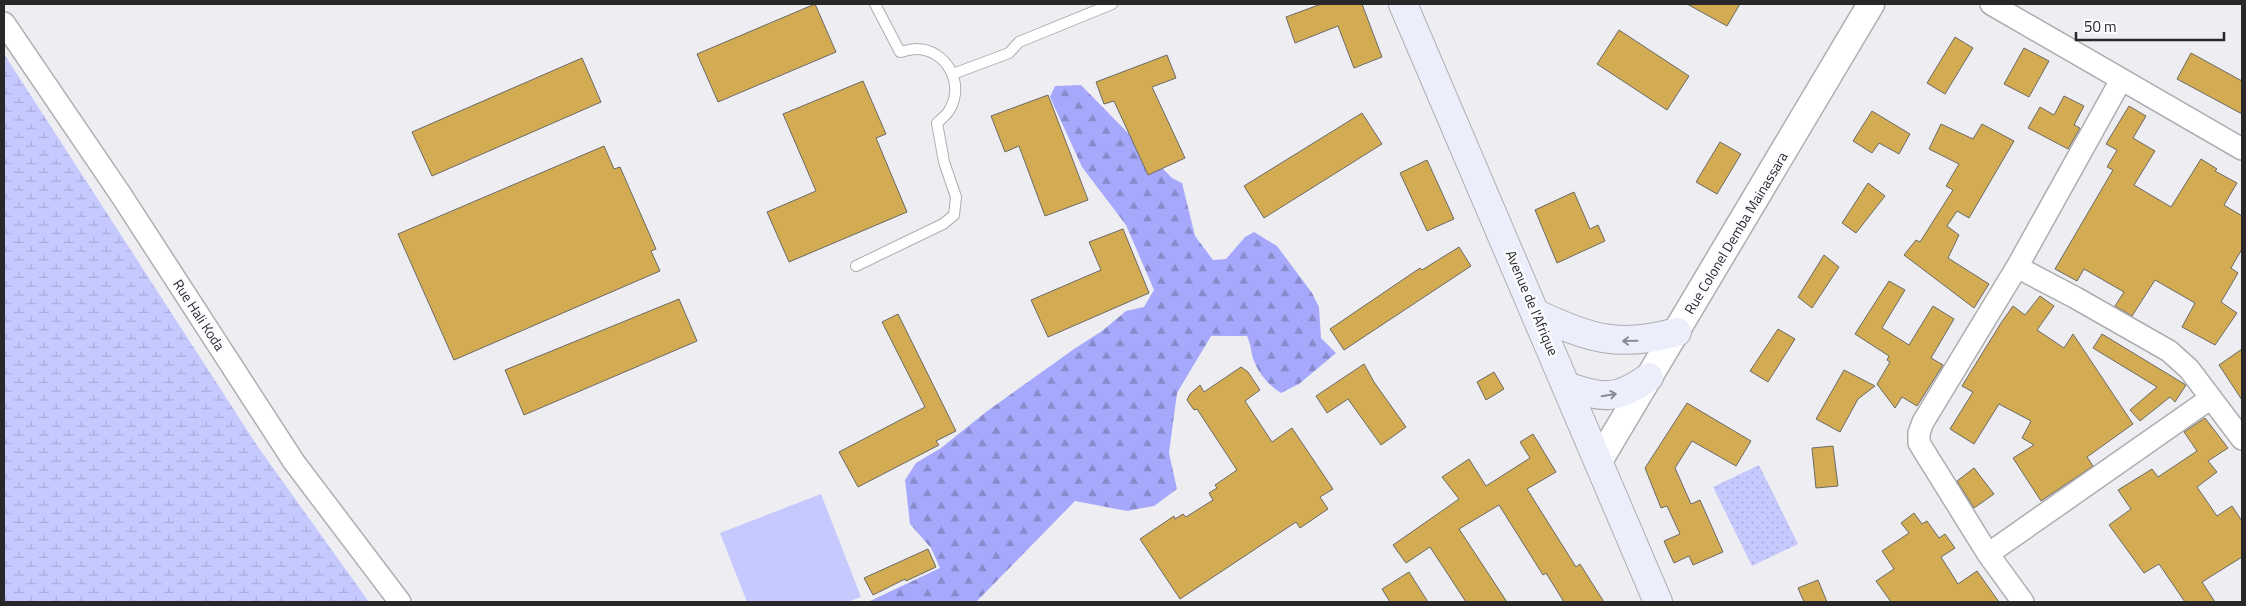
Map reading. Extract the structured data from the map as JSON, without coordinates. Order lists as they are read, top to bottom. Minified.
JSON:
{"streets":{"main road":["Avenue de l'Afrique"],"street":["Rue Colonel Demba Mainassara","Rue Hali Koda"]},"crossings":[["Rue Colonel Demba Mainassara","Avenue de l'Afrique"]],"scale_bar":"50 m"}
